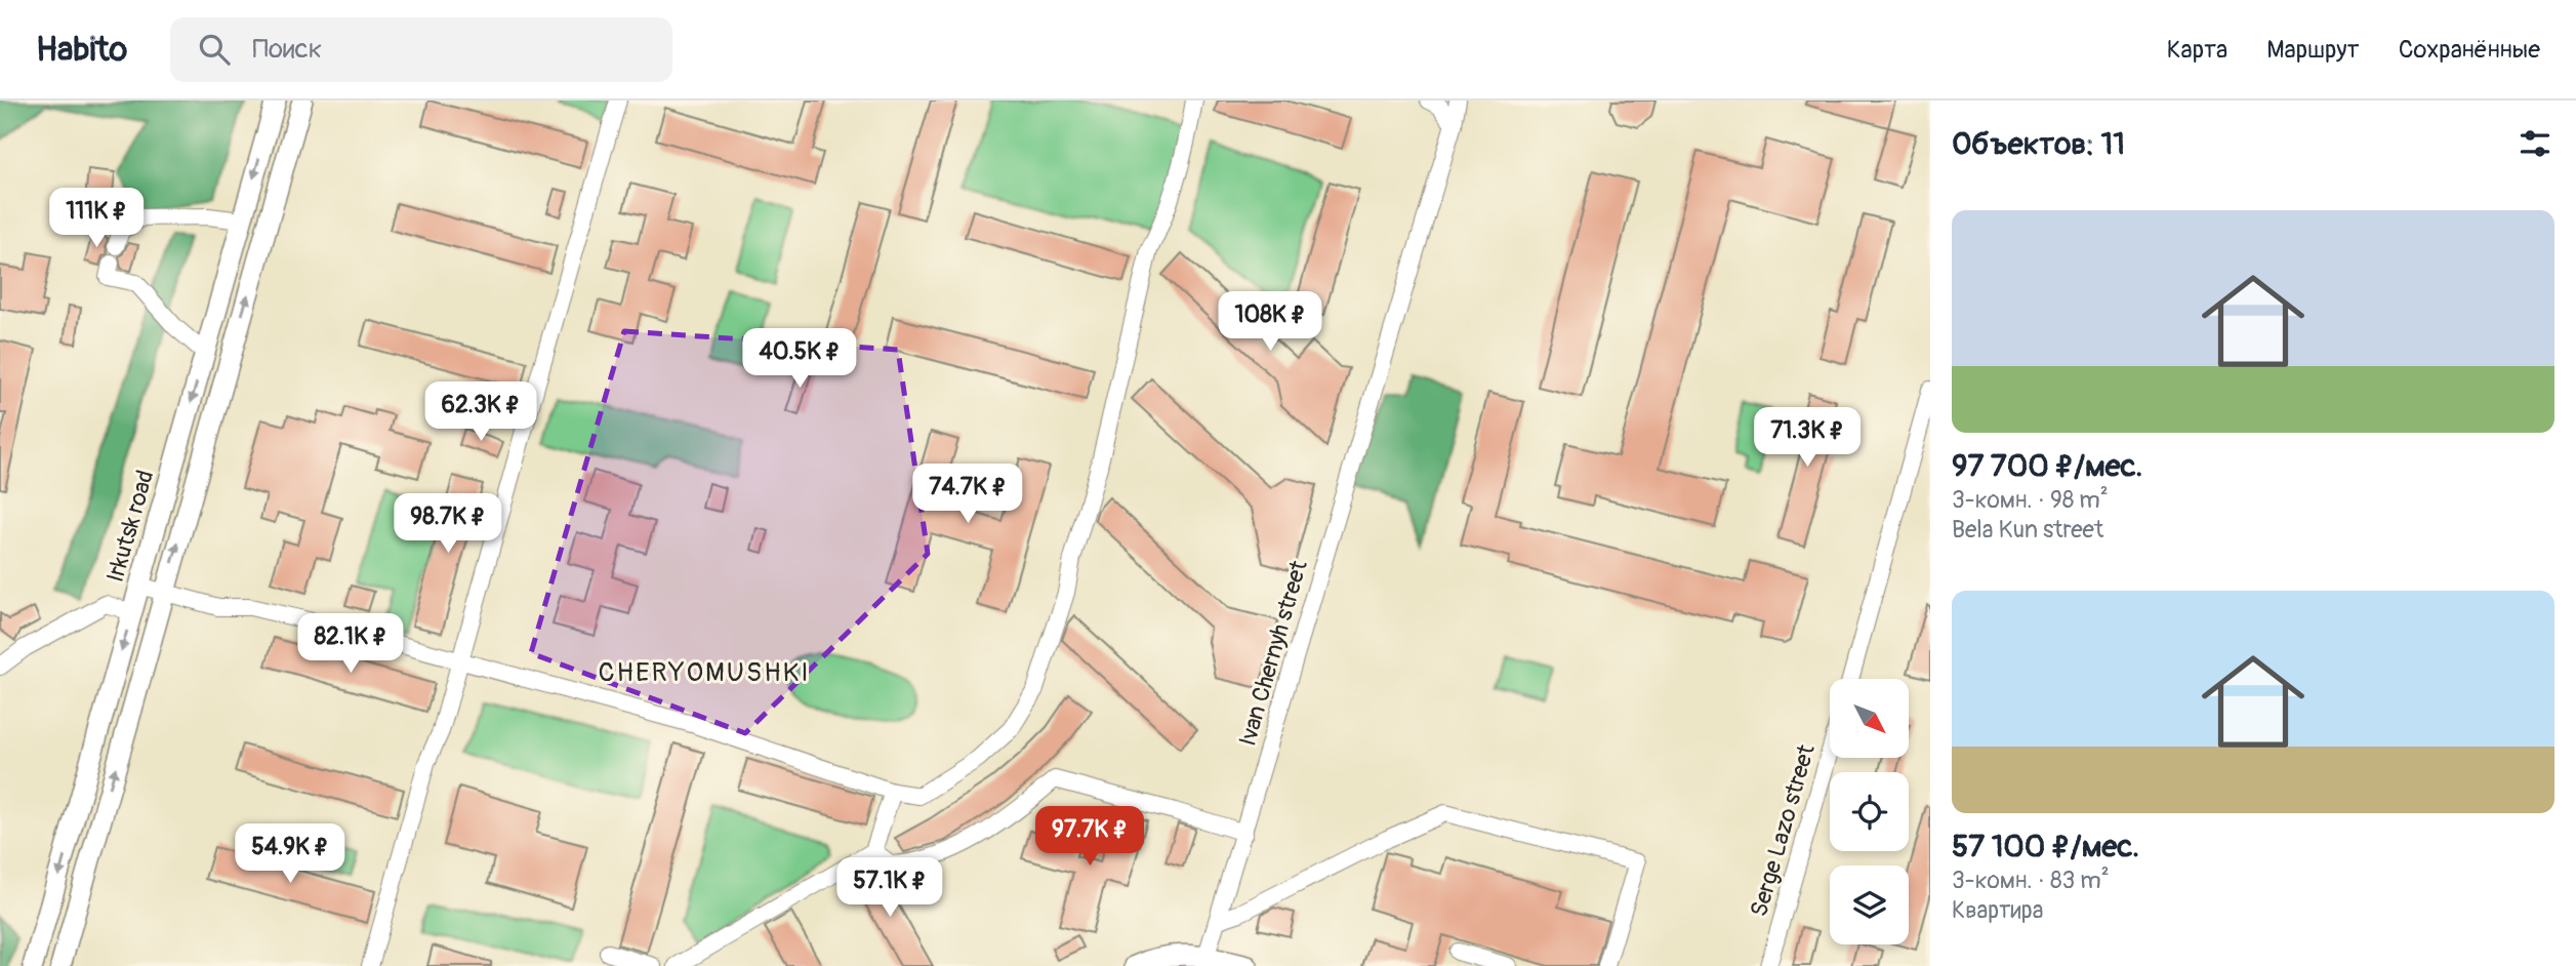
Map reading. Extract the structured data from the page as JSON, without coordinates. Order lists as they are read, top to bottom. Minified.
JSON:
{"streets":{"main road":["Irkutsk road"],"street":["Serge Lazo street"]},"districts":["CHERYOMUSHKI"],"north":"bottom right","page":{"header":"Habito","search":"Поиск","nav":["Карта","Маршрут","Сохранённые"],"heading":"Объектов: 11","list":[{"name":"97 700 ₽/мес.","note":"3-комн. · 98 m² · Bela Kun street"},{"name":"57 100 ₽/мес.","note":"3-комн. · 83 m² · Квартира"}],"price":["111K ₽","108K ₽","40.5K ₽","62.3K ₽","71.3K ₽","74.7K ₽","98.7K ₽","82.1K ₽","97.7K ₽","54.9K ₽","57.1K ₽"]}}
